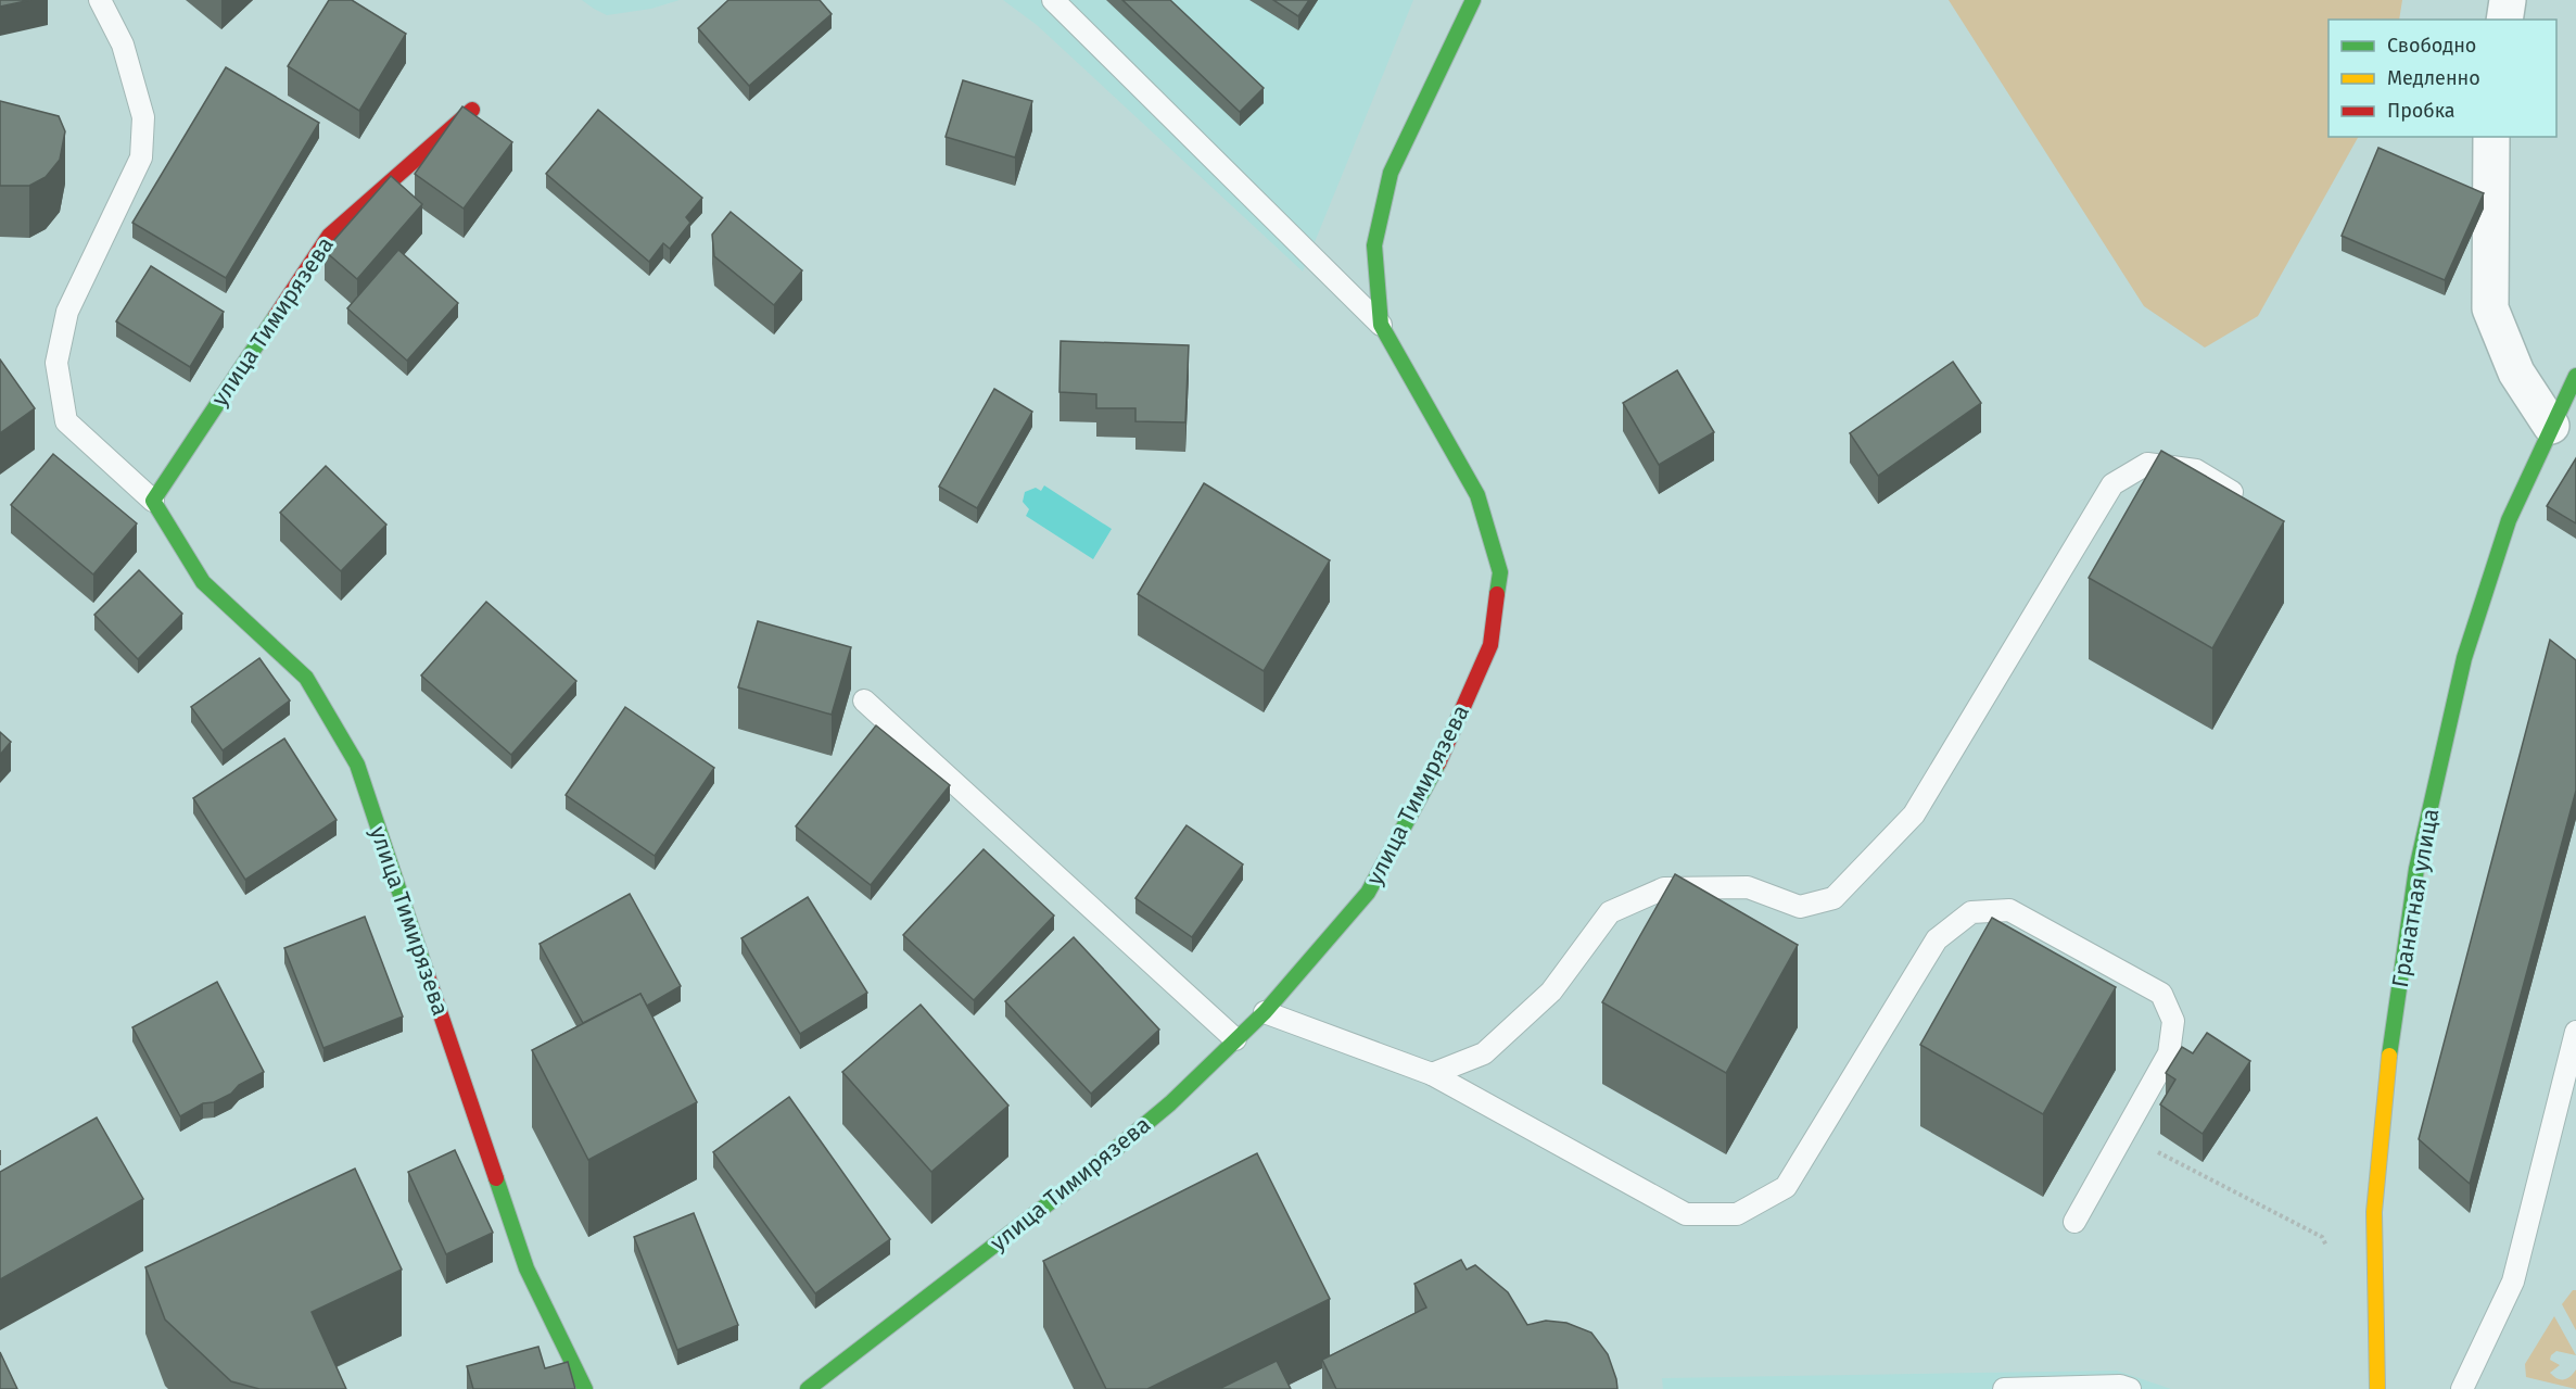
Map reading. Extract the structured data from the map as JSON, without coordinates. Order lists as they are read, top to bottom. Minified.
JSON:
{"streets":{"street":["улица Тимирязева","Гранатная улица"]},"legend":["Свободно","Медленно","Пробка"]}
